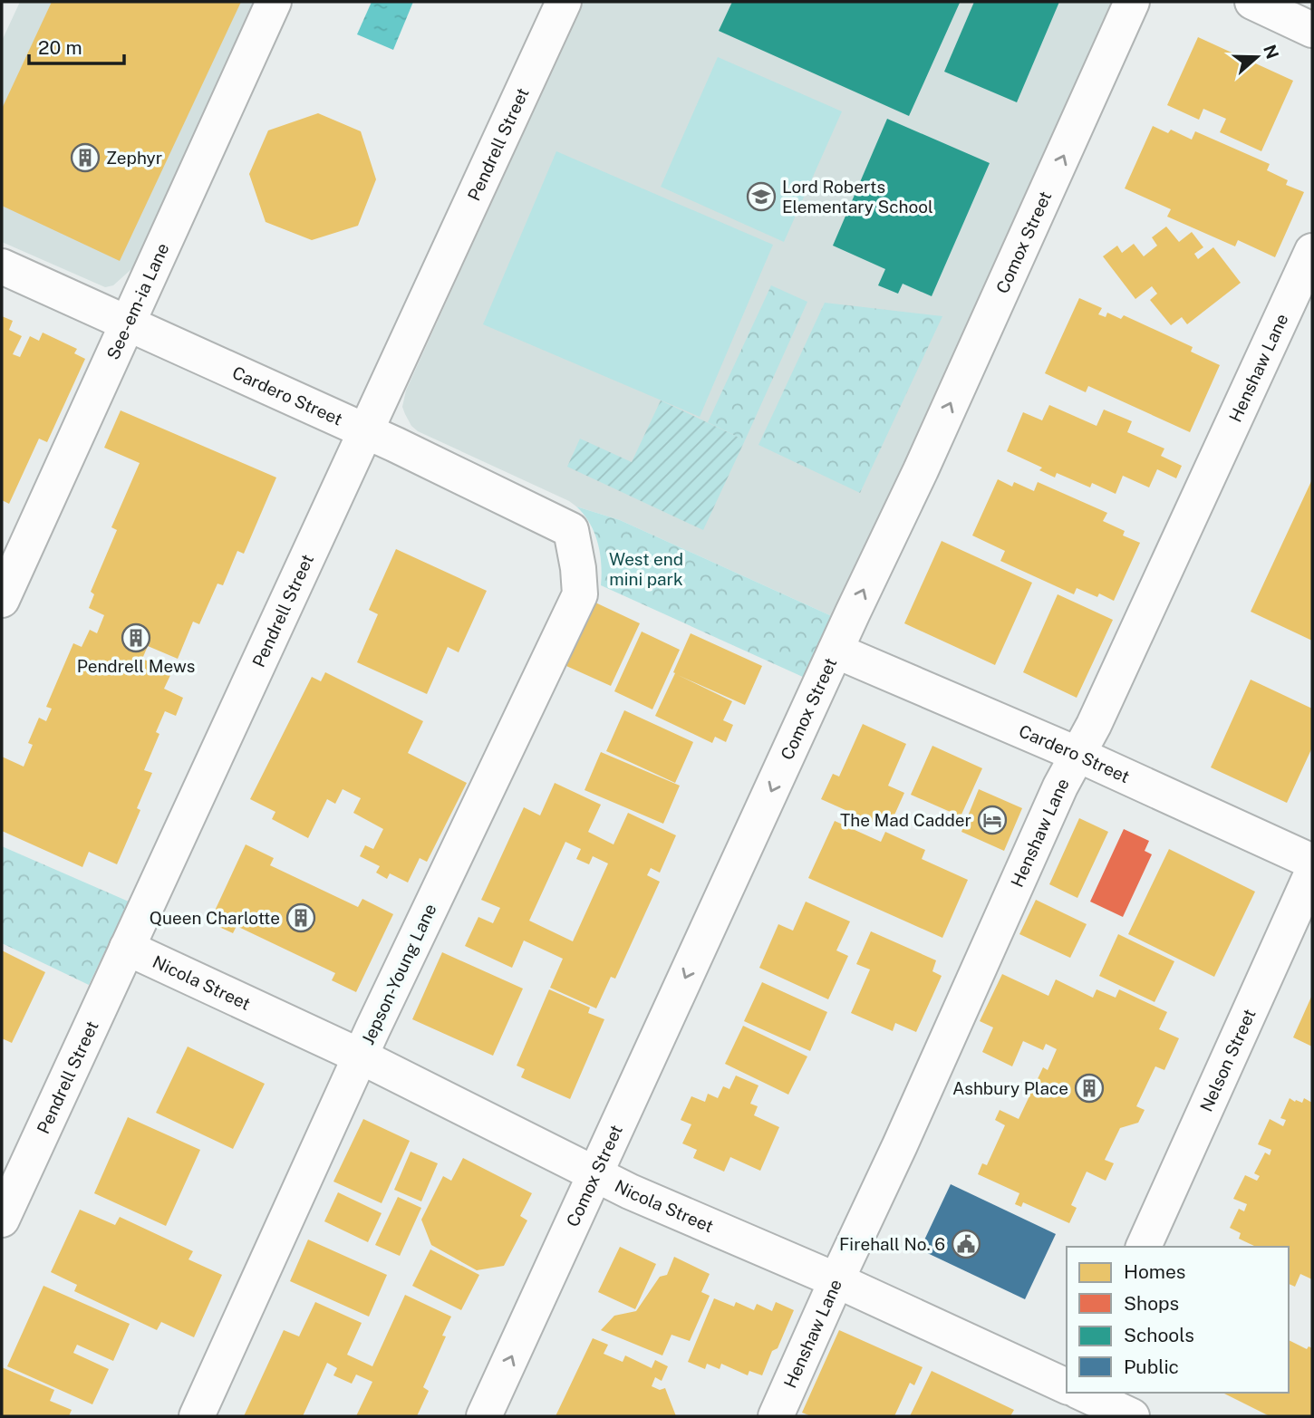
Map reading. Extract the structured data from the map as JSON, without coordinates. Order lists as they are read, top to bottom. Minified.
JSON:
{"streets":{"street":["Pendrell Street","Comox Street","See-em-ia Lane","Henshaw Lane","Cardero Street","Jepson-Young Lane","Nicola Street","Nelson Street"]},"crossings":[["Pendrell Street","Cardero Street"],["Pendrell Street","Nicola Street"],["Comox Street","Cardero Street"],["Comox Street","Nicola Street"],["See-em-ia Lane","Cardero Street"],["Henshaw Lane","Cardero Street"],["Henshaw Lane","Nicola Street"],["Cardero Street","Jepson-Young Lane"],["Jepson-Young Lane","Nicola Street"]],"parks":["West end mini park"],"places":{"building":["Zephyr","Pendrell Mews","Queen Charlotte","Ashbury Place"],"school or university":["Lord Roberts Elementary School"],"hotel":["The Mad Cadder"],"public building":["Firehall No. 6"]},"legend":["Homes","Shops","Schools","Public"],"scale_bar":"20 m","north":"right"}
